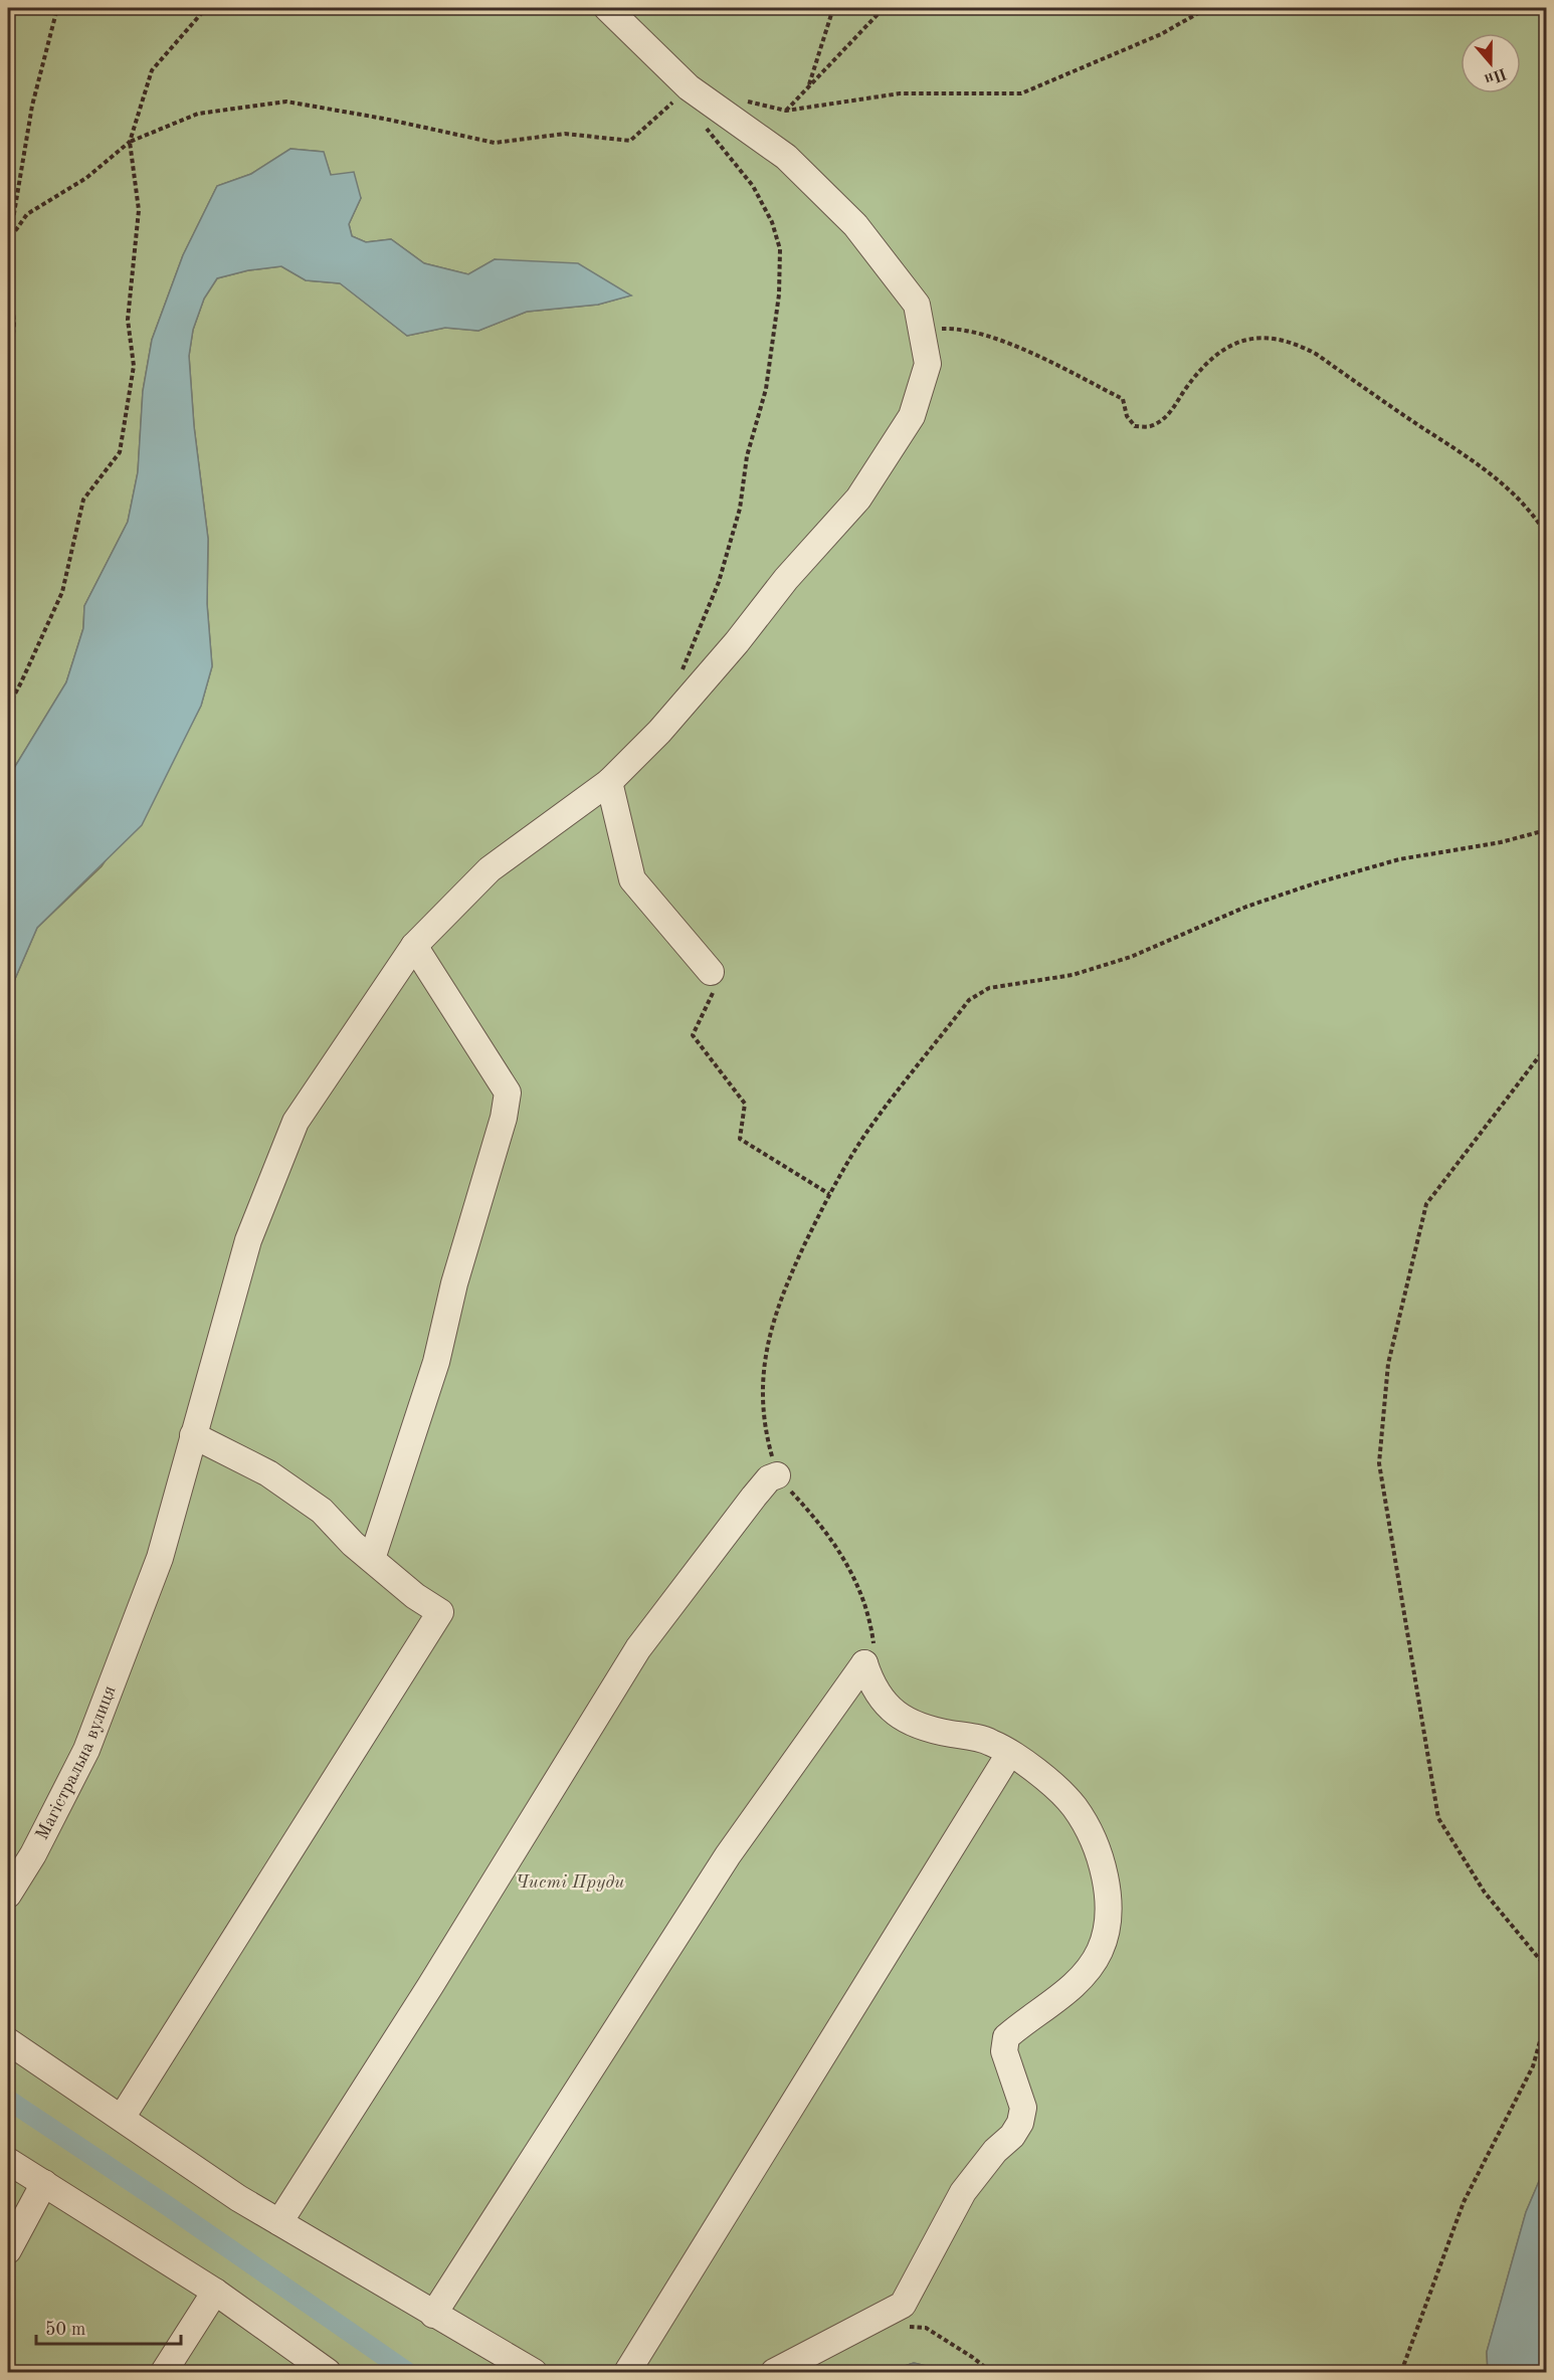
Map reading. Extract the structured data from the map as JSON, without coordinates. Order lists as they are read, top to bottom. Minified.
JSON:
{"streets":{"street":["Магістральна вулиця"]},"parks":["Чисті Пруди"],"scale_bar":"50 m","north":"bottom"}
